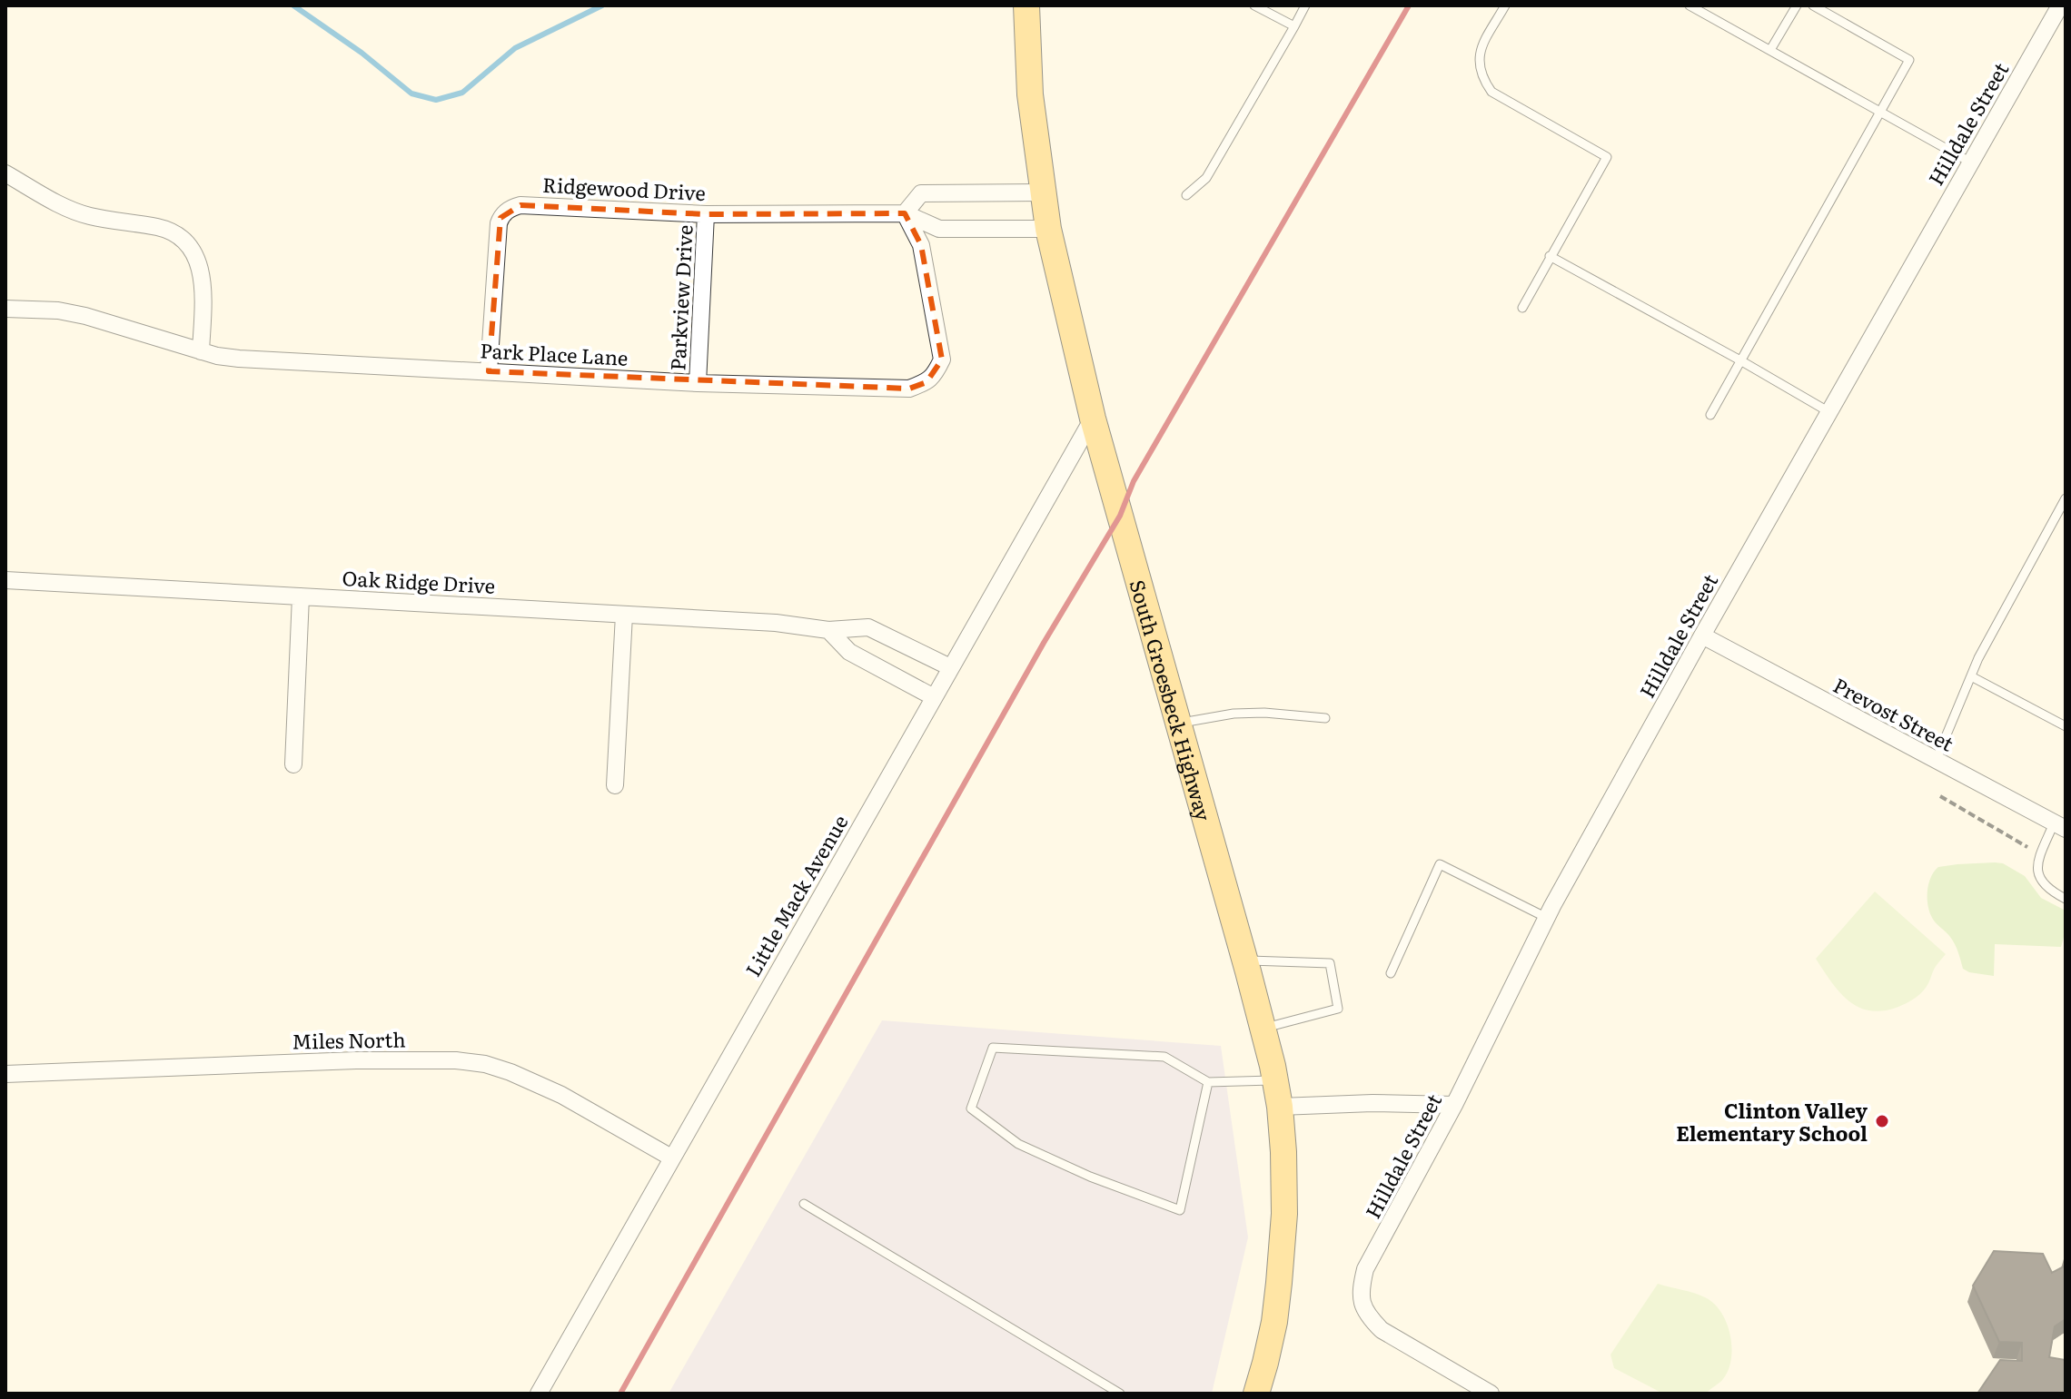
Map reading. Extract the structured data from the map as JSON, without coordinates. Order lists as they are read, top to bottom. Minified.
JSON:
{"streets":{"main road":["South Groesbeck Highway"],"street":["Hilldale Street","Ridgewood Drive","Parkview Drive","Park Place Lane","Oak Ridge Drive","Prevost Street","Little Mack Avenue","Miles North"]},"crossings":[["Hilldale Street","Prevost Street"],["Ridgewood Drive","Parkview Drive"],["Ridgewood Drive","Park Place Lane"],["Ridgewood Drive","South Groesbeck Highway"],["Parkview Drive","Park Place Lane"],["Oak Ridge Drive","Little Mack Avenue"],["South Groesbeck Highway","Little Mack Avenue"],["Little Mack Avenue","Miles North"]],"places":["Clinton Valley Elementary School"]}
